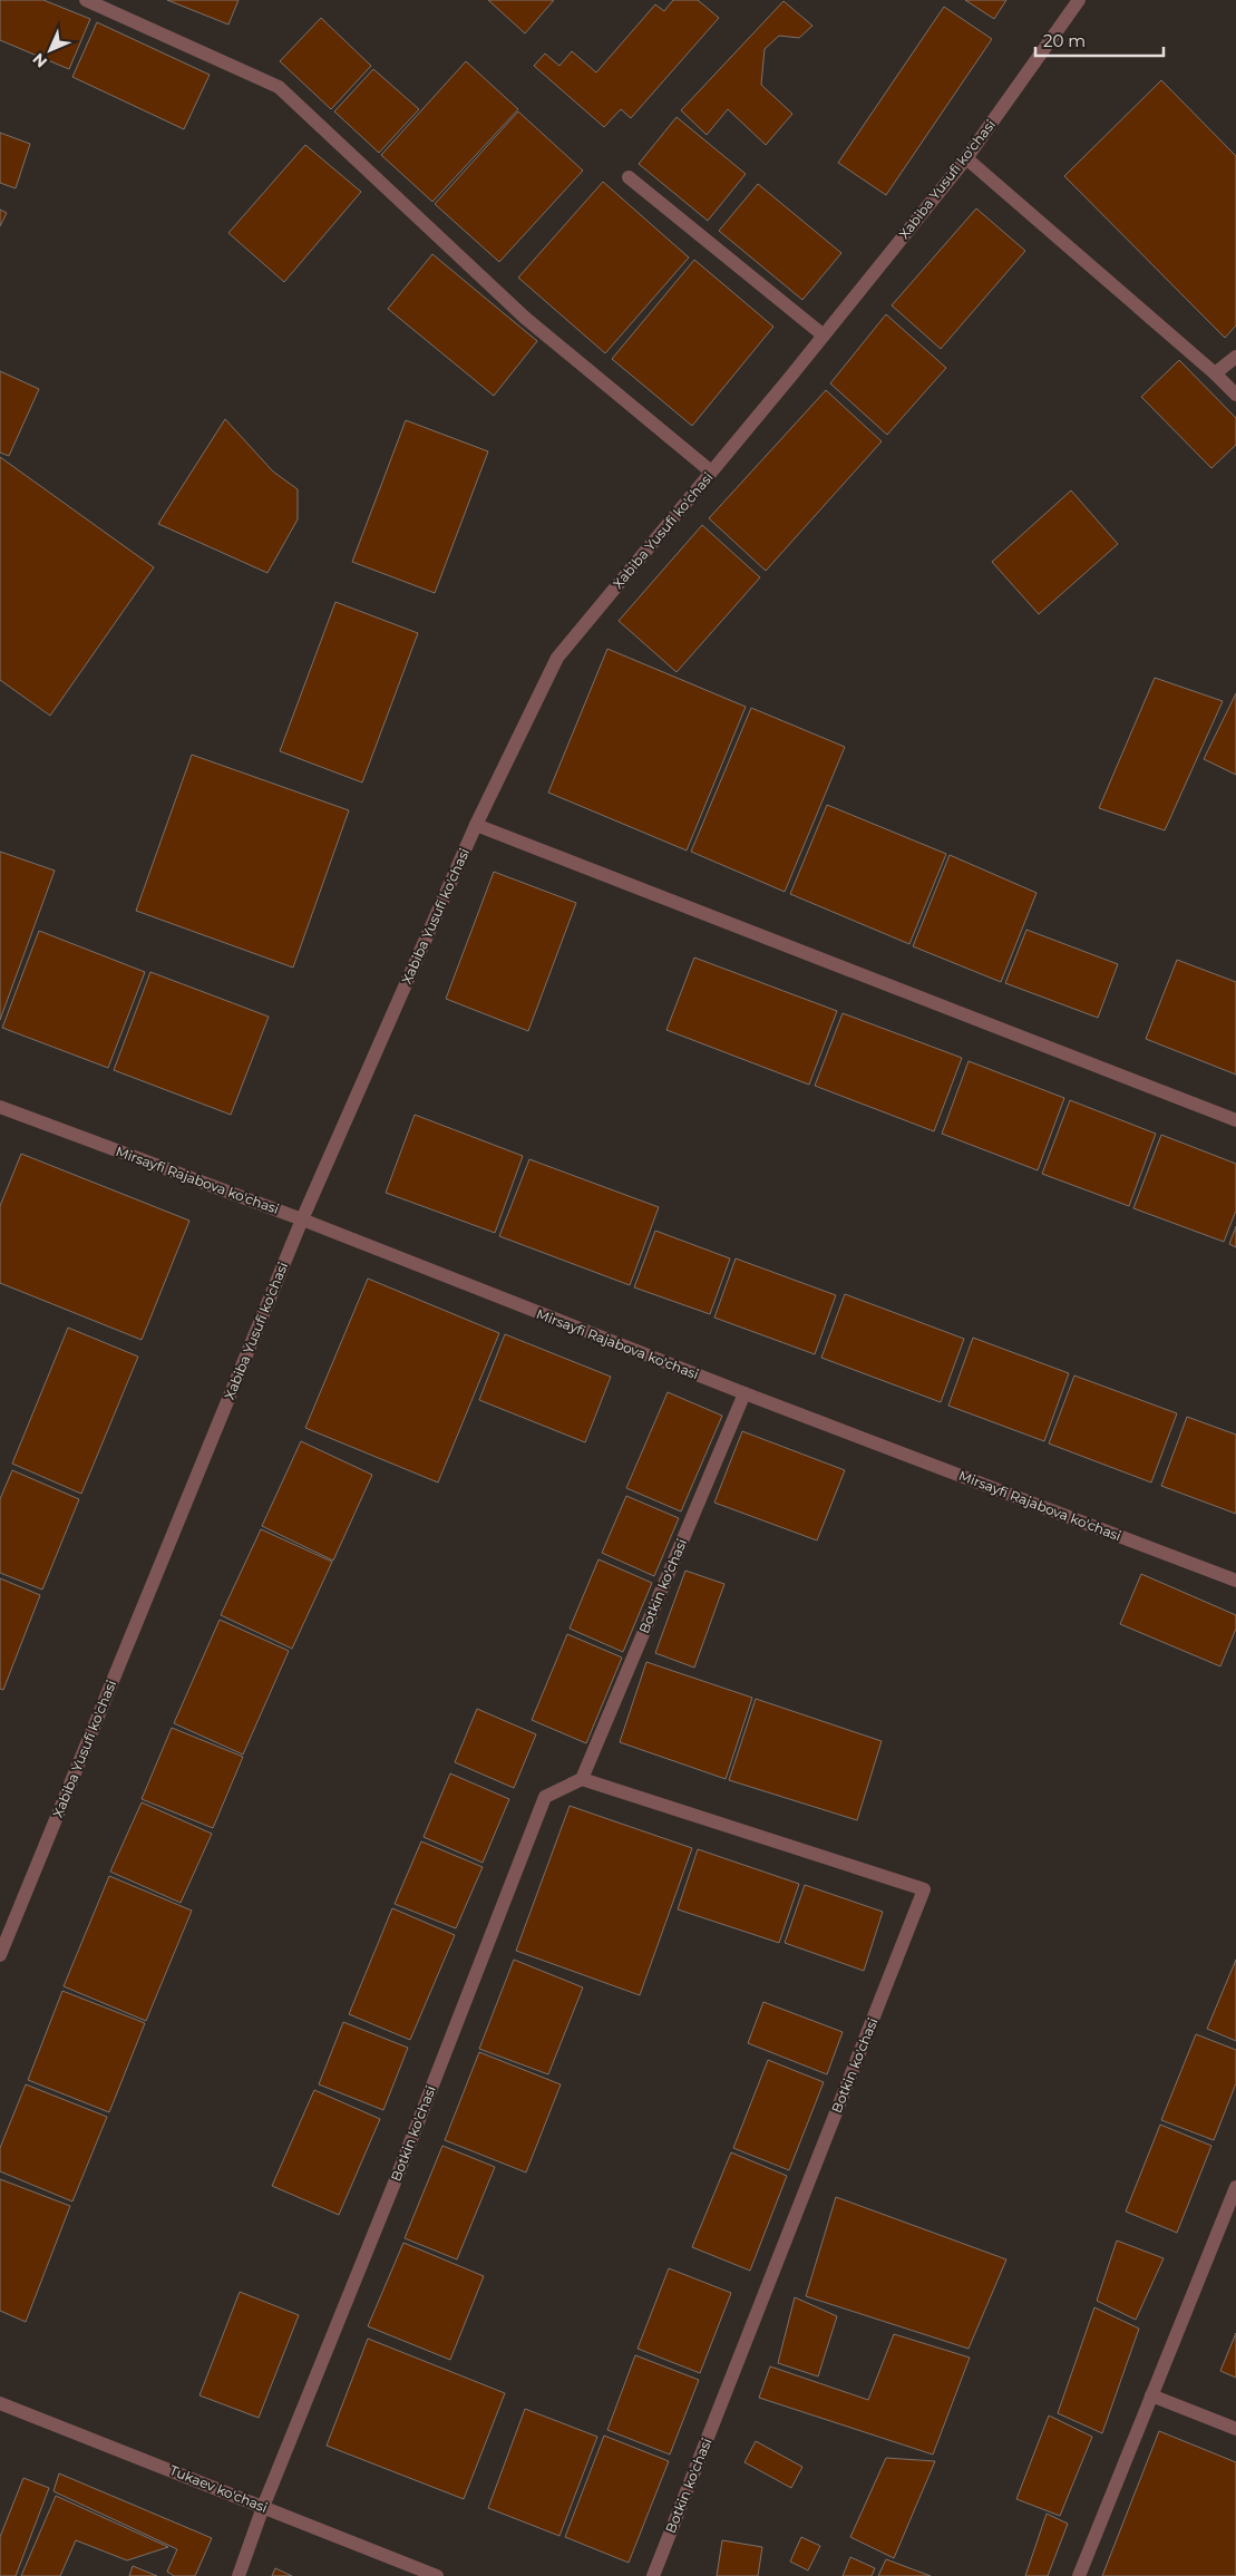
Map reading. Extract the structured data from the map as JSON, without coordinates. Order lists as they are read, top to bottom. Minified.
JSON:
{"streets":{"street":["Xabiba Yusufi ko'chasi","Mirsayfi Rajabova ko'chasi","Botkin ko'chasi","Tukaev ko'chasi"]},"crossings":[["Xabiba Yusufi ko'chasi","Mirsayfi Rajabova ko'chasi"],["Mirsayfi Rajabova ko'chasi","Botkin ko'chasi"],["Botkin ko'chasi","Tukaev ko'chasi"]],"scale_bar":"20 m","north":"bottom left"}
